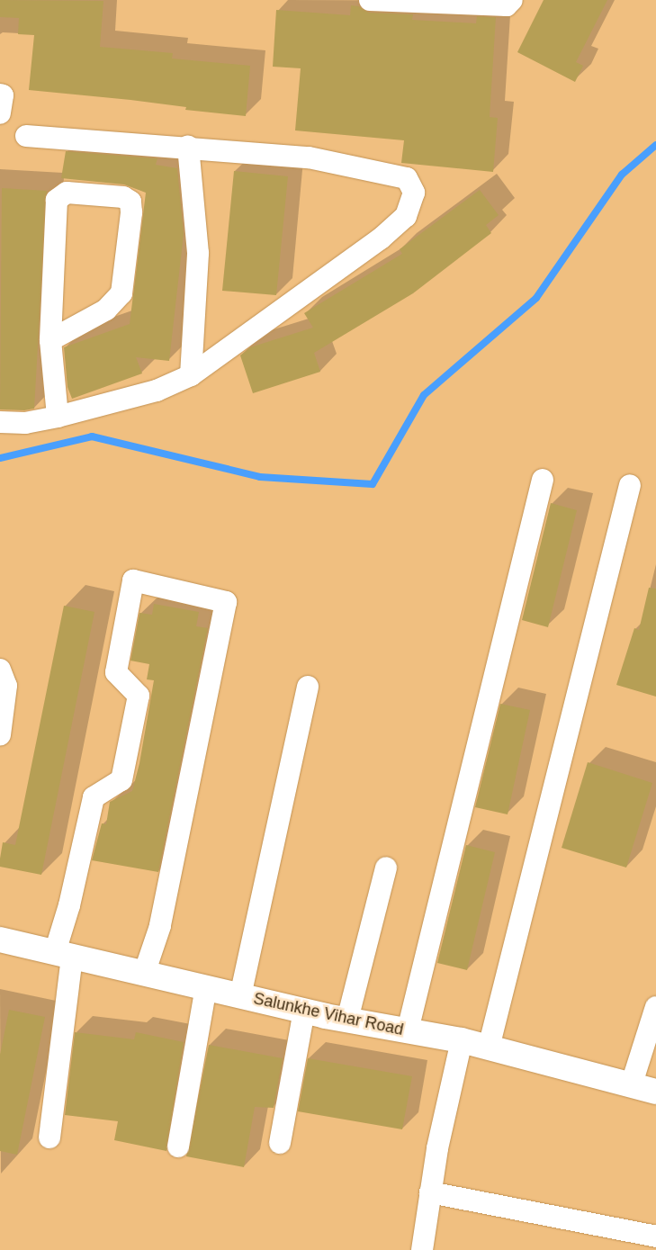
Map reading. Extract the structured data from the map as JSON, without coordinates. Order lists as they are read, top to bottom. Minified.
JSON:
{"streets":{"street":["Salunkhe Vihar Road"]}}
